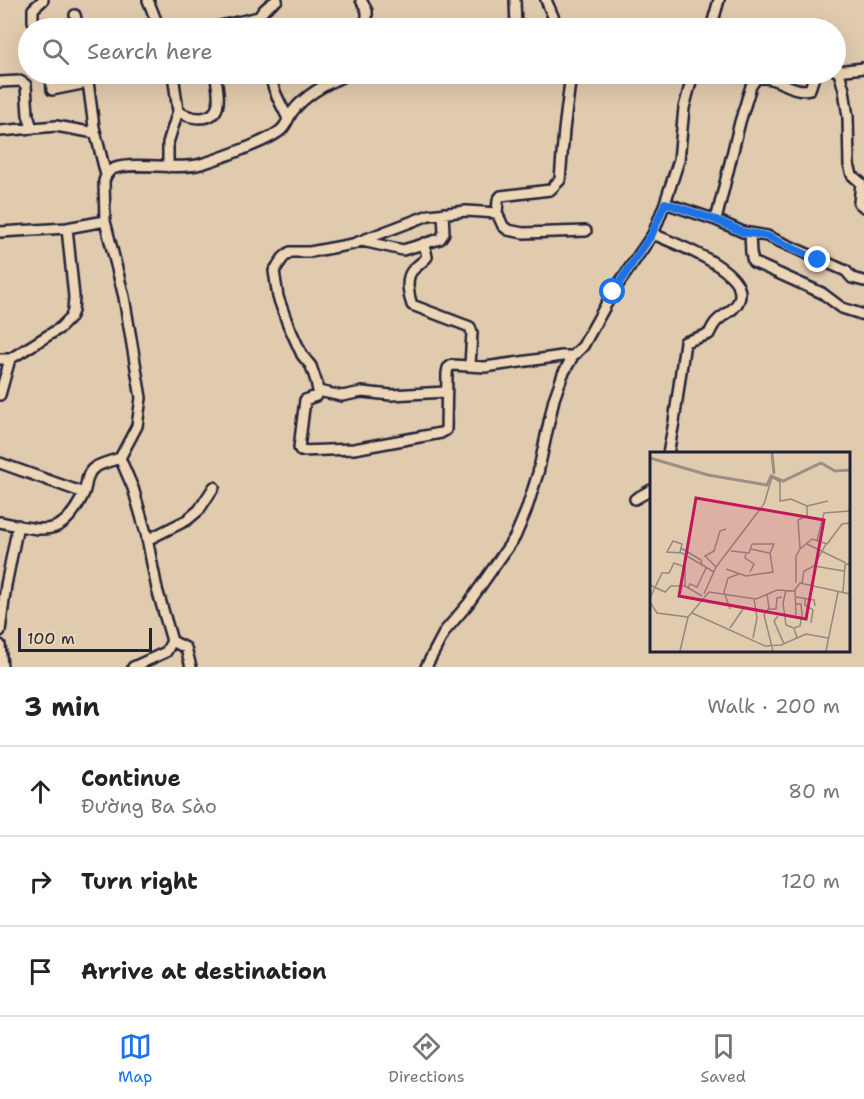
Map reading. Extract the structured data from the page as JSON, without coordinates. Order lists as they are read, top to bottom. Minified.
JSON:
{"scale_bar":"100 m","page":{"search":"Search here","scale":"100 m","heading":["3 min","Walk · 200 m"],"list":[["Continue","Đường Ba Sào","80 m"],["Turn right","120 m"],"Arrive at destination"],"nav":["Map","Directions","Saved"]}}
